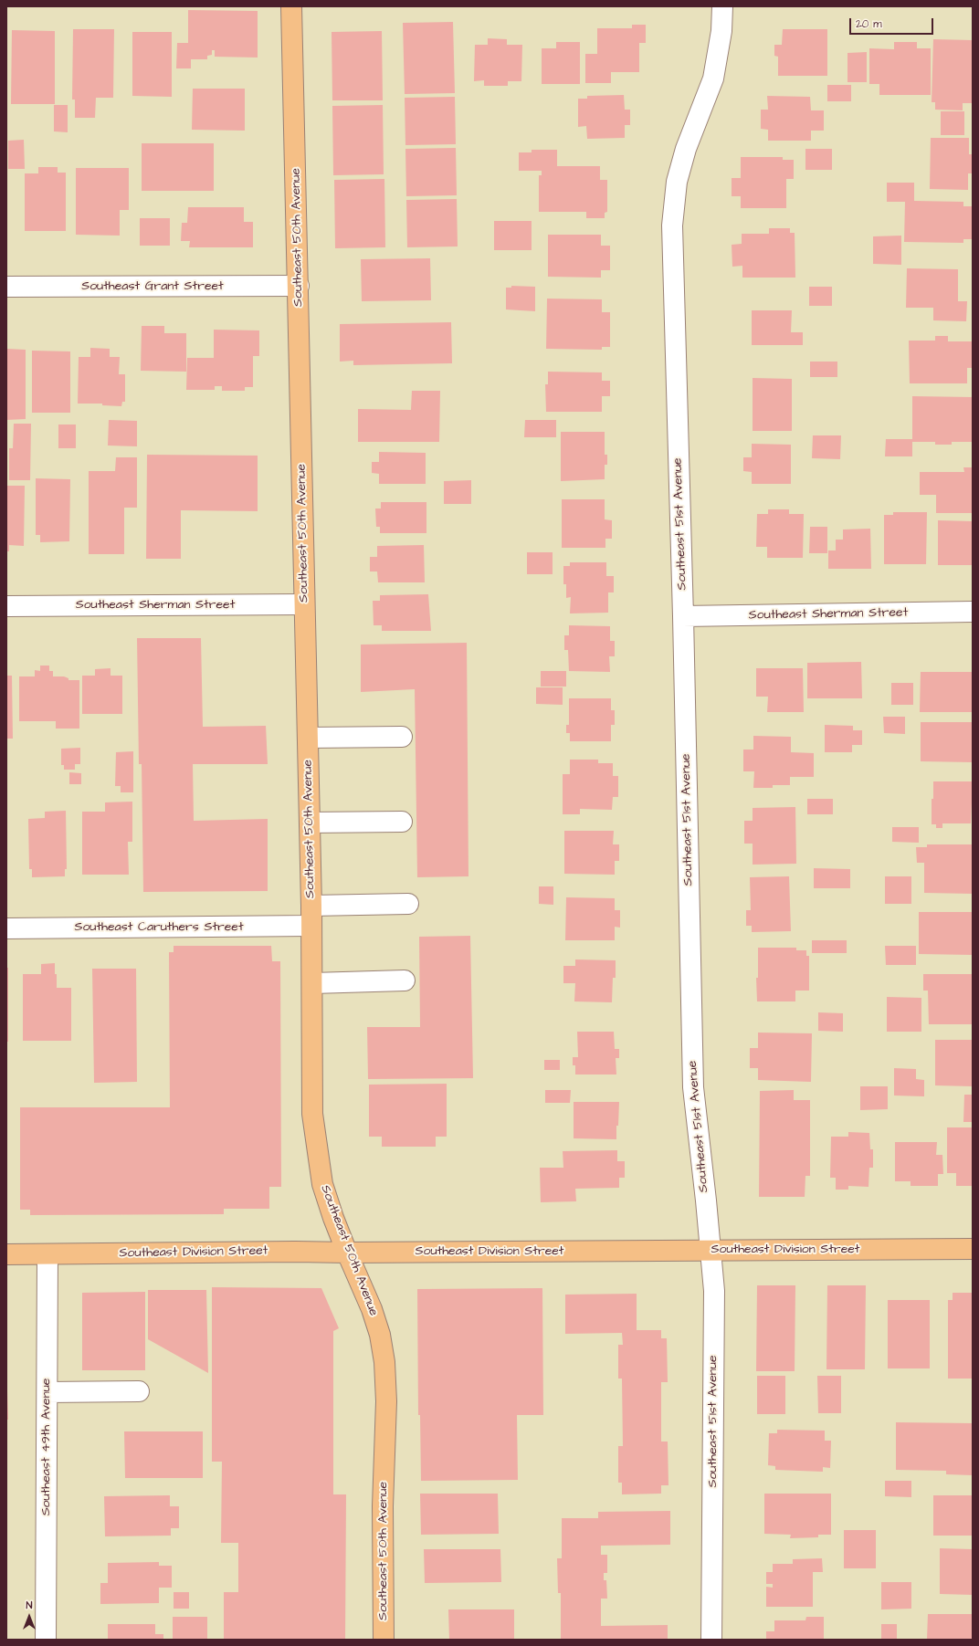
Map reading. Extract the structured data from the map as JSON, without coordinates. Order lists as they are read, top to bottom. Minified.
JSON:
{"streets":{"main road":["Southeast 50th Avenue","Southeast Division Street"],"street":["Southeast Grant Street","Southeast 51st Avenue","Southeast Sherman Street","Southeast Caruthers Street","Southeast 49th Avenue"]},"crossings":[["Southeast 50th Avenue","Southeast Grant Street"],["Southeast 50th Avenue","Southeast Sherman Street"],["Southeast 50th Avenue","Southeast Caruthers Street"],["Southeast 50th Avenue","Southeast Division Street"],["Southeast 51st Avenue","Southeast Sherman Street"],["Southeast 51st Avenue","Southeast Division Street"],["Southeast Division Street","Southeast 49th Avenue"]],"scale_bar":"20 m","north":"top"}
